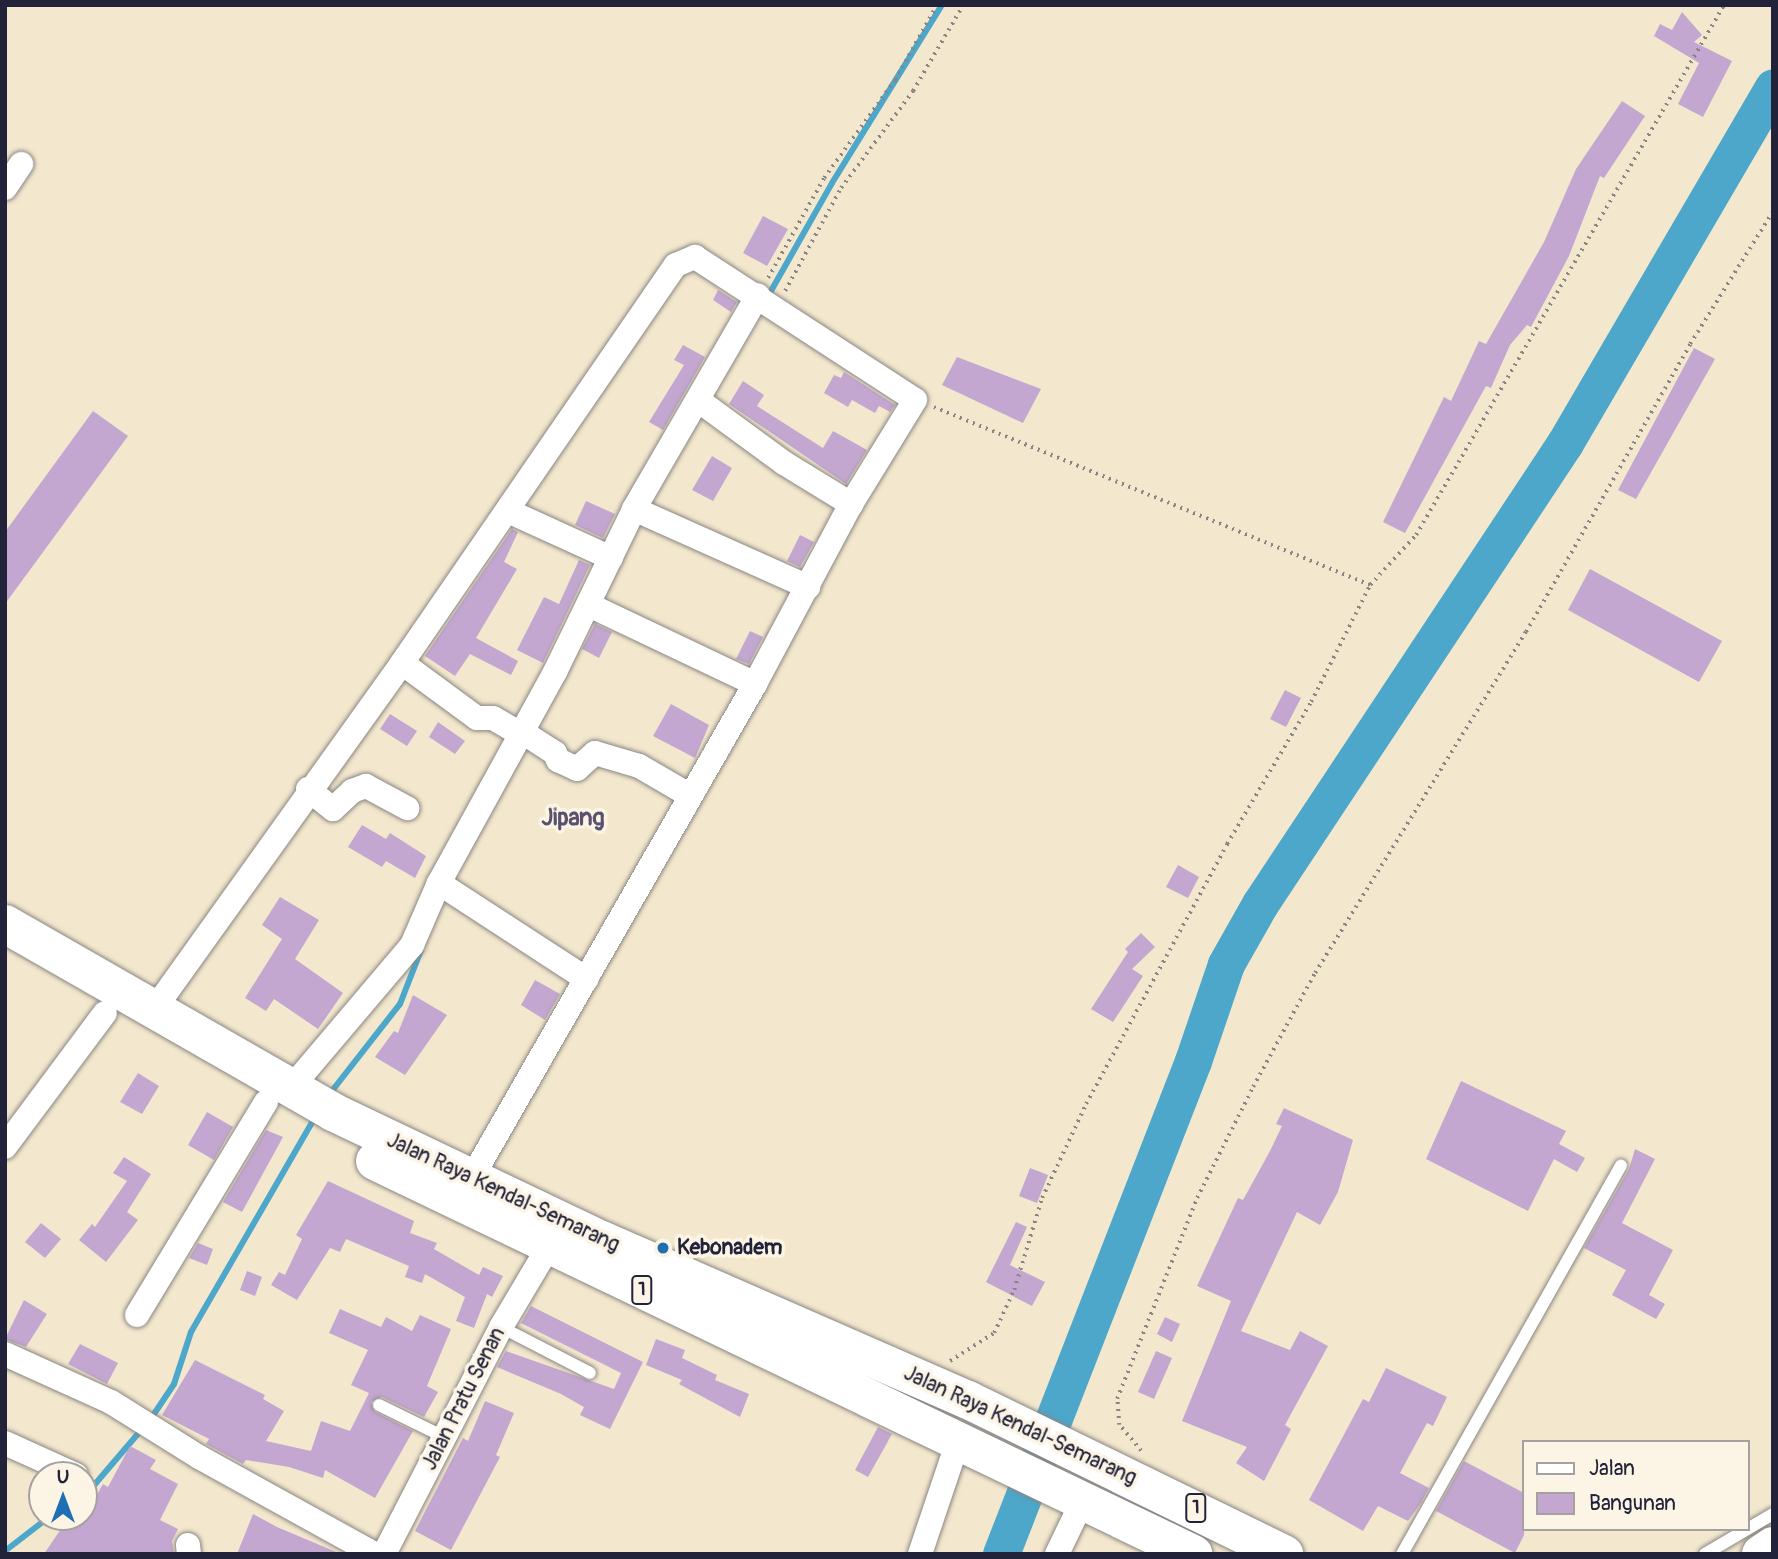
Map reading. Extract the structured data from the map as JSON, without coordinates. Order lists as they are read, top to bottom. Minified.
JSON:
{"streets":{"highway":["Jalan Raya Kendal-Semarang","1"],"street":["Jalan Pratu Senan"]},"crossings":[["Jalan Raya Kendal-Semarang","Jalan Pratu Senan"]],"districts":["Jipang"],"places":["Kebonadem"],"legend":["Jalan","Bangunan"],"north":"top"}
